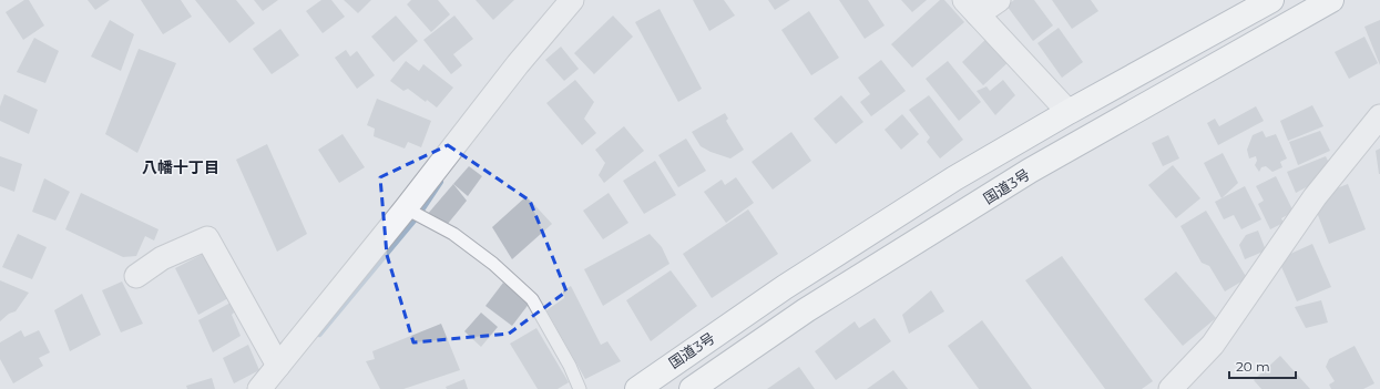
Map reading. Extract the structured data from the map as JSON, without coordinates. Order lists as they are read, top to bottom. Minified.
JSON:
{"streets":{"highway":["国道3号"]},"districts":["八幡十丁目"],"scale_bar":"20 m"}
